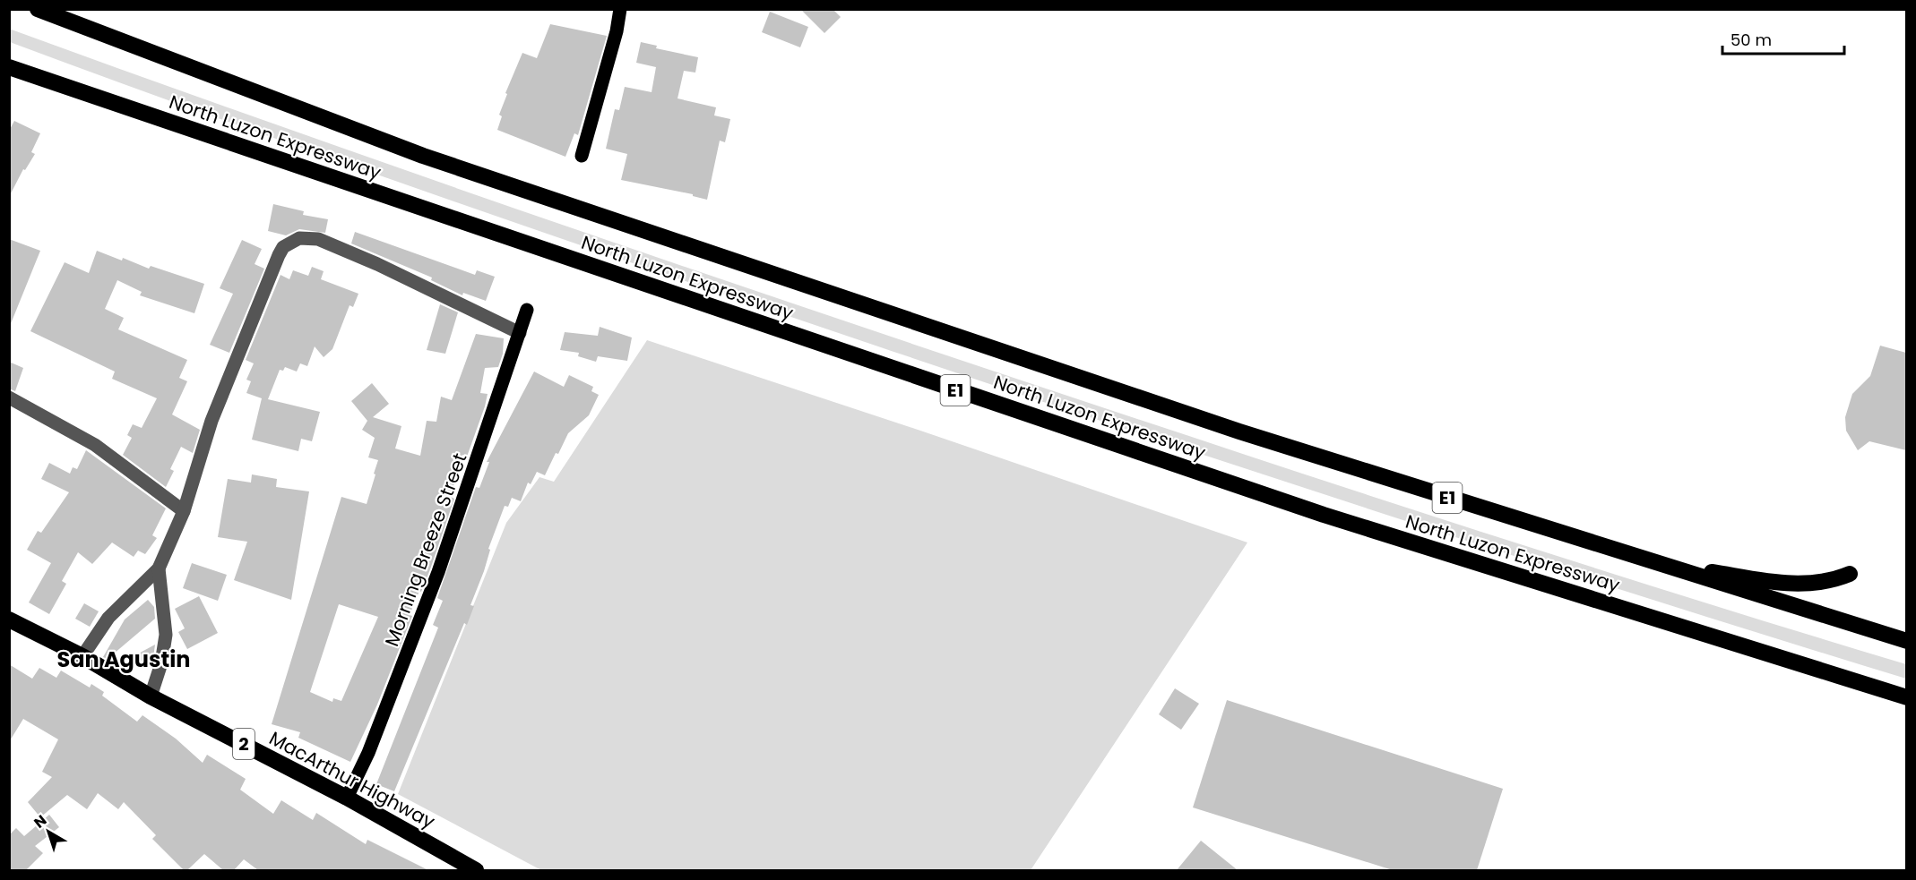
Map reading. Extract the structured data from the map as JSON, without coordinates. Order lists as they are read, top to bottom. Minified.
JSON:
{"streets":{"highway":["North Luzon Expressway","E1","2","MacArthur Highway"],"main road":["Morning Breeze Street"]},"crossings":[["Morning Breeze Street","MacArthur Highway"]],"districts":["San Agustin"],"scale_bar":"50 m","north":"top left"}
